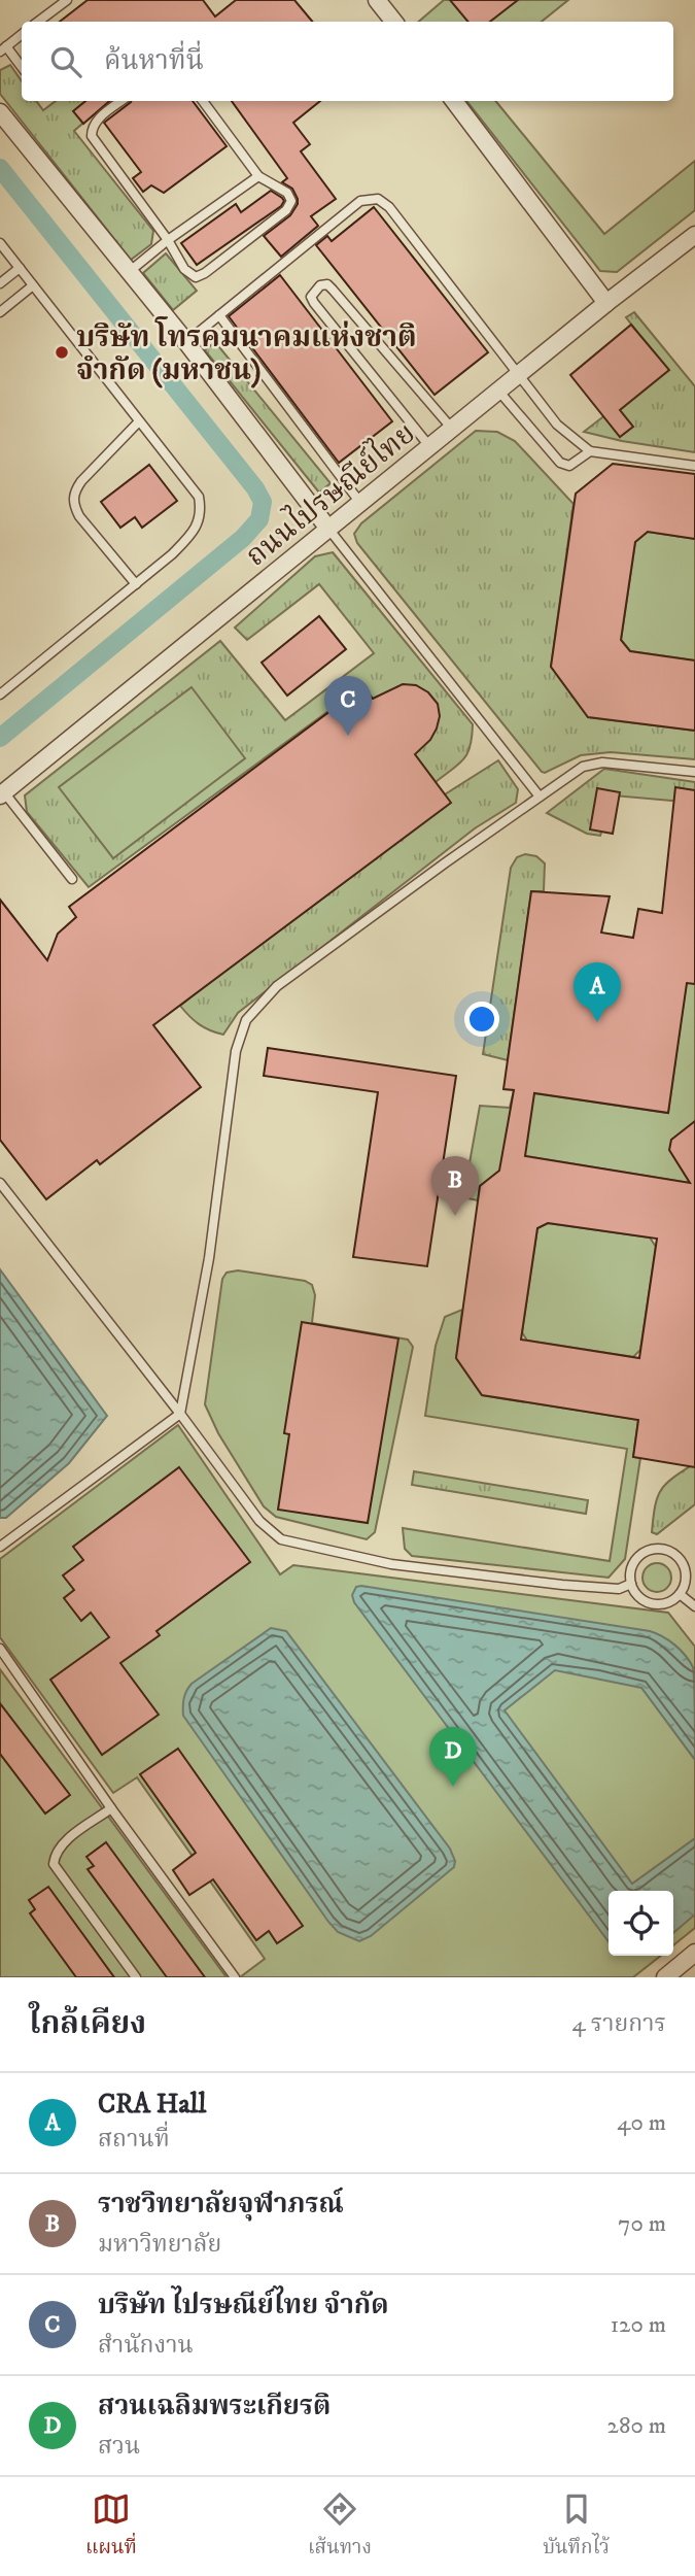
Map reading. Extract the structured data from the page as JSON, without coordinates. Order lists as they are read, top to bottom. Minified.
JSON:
{"streets":{"street":["ถนนไปรษณีย์ไทย"]},"places":["บริษัท โทรคมนาคมแห่งชาติ จำกัด (มหาชน)"],"page":{"search":"ค้นหาที่นี่","pins":["C","A","B","D"],"heading":["ใกล้เคียง","4 รายการ"],"list":[{"mark":"A","name":"CRA Hall","note":"สถานที่","value":"40 m"},{"mark":"B","name":"ราชวิทยาลัยจุฬาภรณ์","note":"มหาวิทยาลัย","value":"70 m"},{"mark":"C","name":"บริษัท ไปรษณีย์ไทย จำกัด","note":"สำนักงาน","value":"120 m"},{"mark":"D","name":"สวนเฉลิมพระเกียรติ","note":"สวน","value":"280 m"}],"nav":["แผนที่","เส้นทาง","บันทึกไว้"]}}
